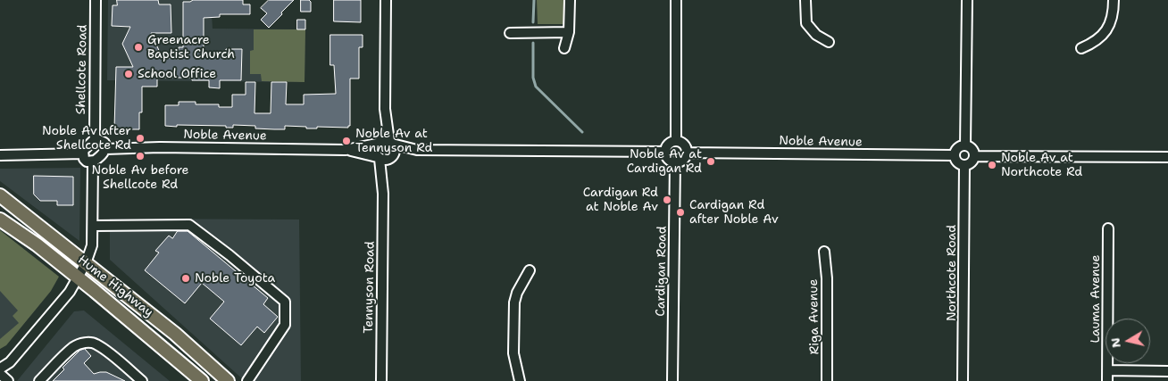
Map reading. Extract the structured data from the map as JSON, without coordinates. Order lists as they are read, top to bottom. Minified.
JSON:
{"streets":{"highway":["Hume Highway"],"street":["Shellcote Road","Noble Avenue","Cardigan Road","Northcote Road","Tennyson Road","Lauma Avenue","Riga Avenue"]},"crossings":[["Shellcote Road","Noble Avenue"],["Noble Avenue","Cardigan Road"],["Noble Avenue","Northcote Road"],["Noble Avenue","Tennyson Road"]],"places":["Greenacre Baptist Church","School Office","Noble Av after Shellcote Rd","Noble Av at Tennyson Rd","Noble Av before Shellcote Rd","Noble Av at Cardigan Rd","Noble Av at Northcote Rd","Cardigan Rd at Noble Av","Cardigan Rd after Noble Av","Noble Toyota"],"north":"left"}
